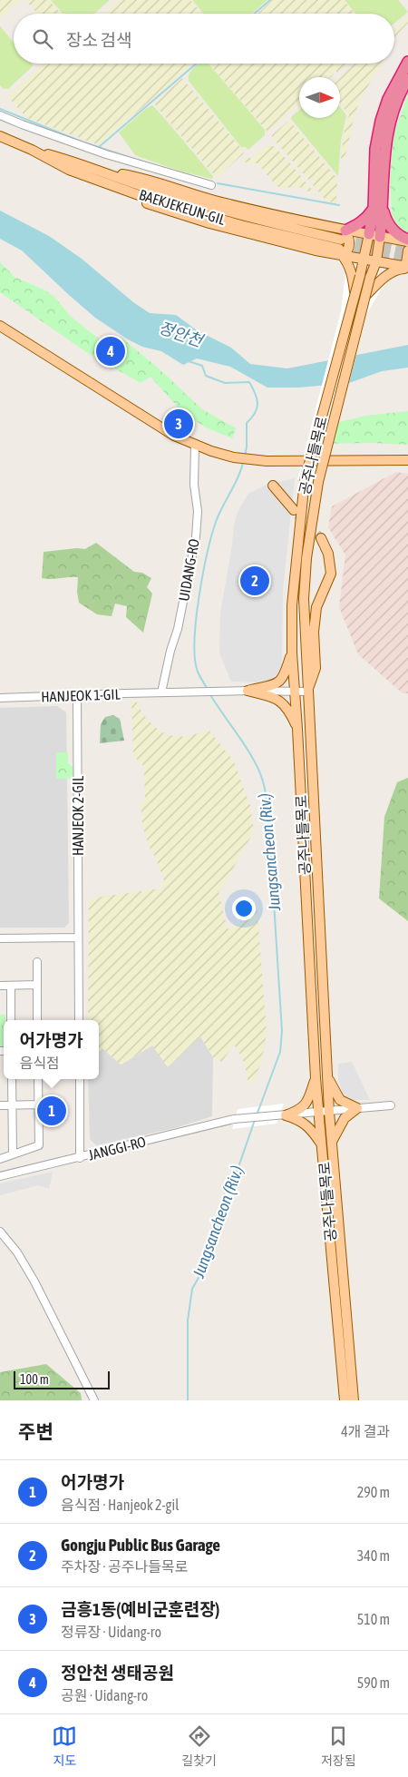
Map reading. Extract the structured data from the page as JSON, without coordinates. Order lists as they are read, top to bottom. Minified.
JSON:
{"streets":{"main road":["BAEKJEKEUN-GIL","공주나들목로"],"street":["UIDANG-RO","HANJEOK 1-GIL","HANJEOK 2-GIL","JANGGI-RO"]},"crossings":[["공주나들목로","HANJEOK 1-GIL"],["UIDANG-RO","HANJEOK 1-GIL"],["HANJEOK 1-GIL","HANJEOK 2-GIL"]],"water":["정안천","Jungsancheon (Riv.)"],"scale_bar":"100 m","north":"right","page":{"search":"장소 검색","pins":["4","3","2","1"],"popup":["어가명가","음식점"],"scale":"100 m","heading":["주변","4개 결과"],"list":[{"mark":"1","name":"어가명가","note":"음식점 · Hanjeok 2-gil","value":"290 m"},{"mark":"2","name":"Gongju Public Bus Garage","note":"주차장 · 공주나들목로","value":"340 m"},{"mark":"3","name":"금흥1동(예비군훈련장)","note":"정류장 · Uidang-ro","value":"510 m"},{"mark":"4","name":"정안천 생태공원","note":"공원 · Uidang-ro","value":"590 m"}],"nav":["지도","길찾기","저장됨"]}}
